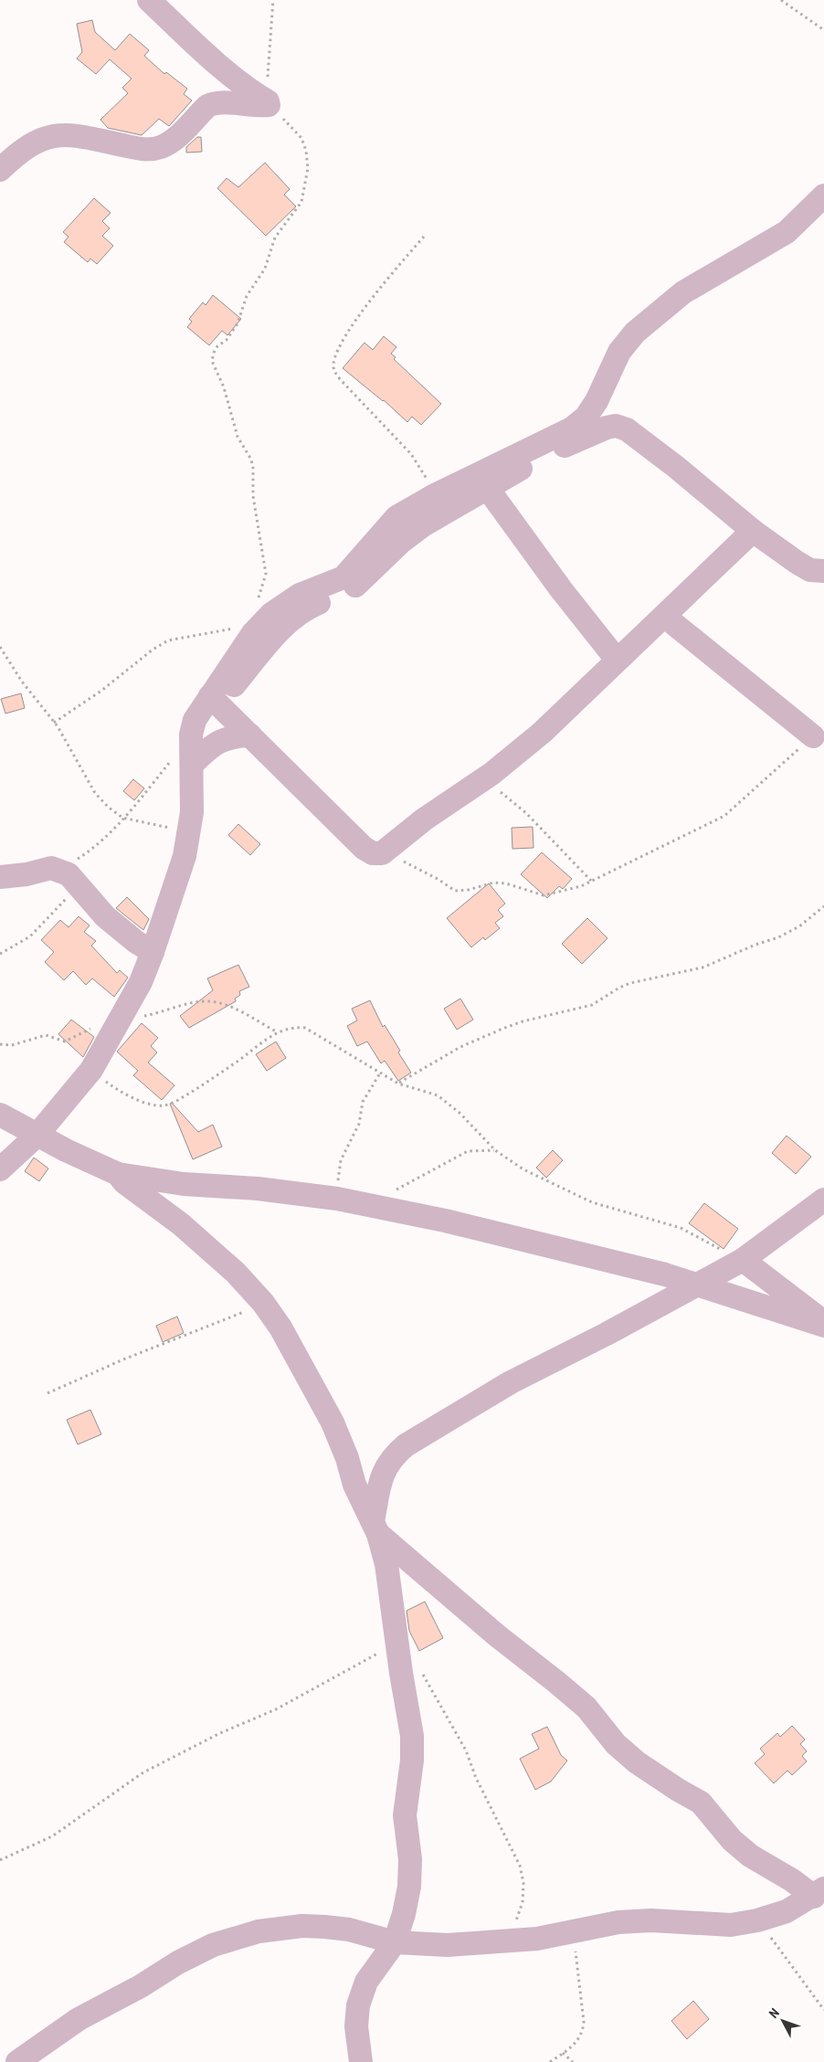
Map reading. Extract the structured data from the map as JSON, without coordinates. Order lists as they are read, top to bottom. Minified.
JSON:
{"north":"top left"}
